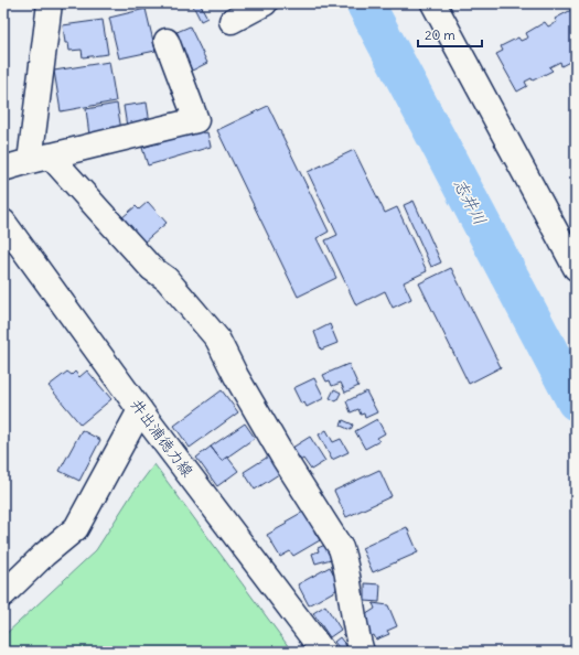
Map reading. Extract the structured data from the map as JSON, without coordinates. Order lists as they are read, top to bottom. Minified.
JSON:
{"streets":{"street":["井出浦徳力線"]},"water":["志井川"],"scale_bar":"20 m"}
